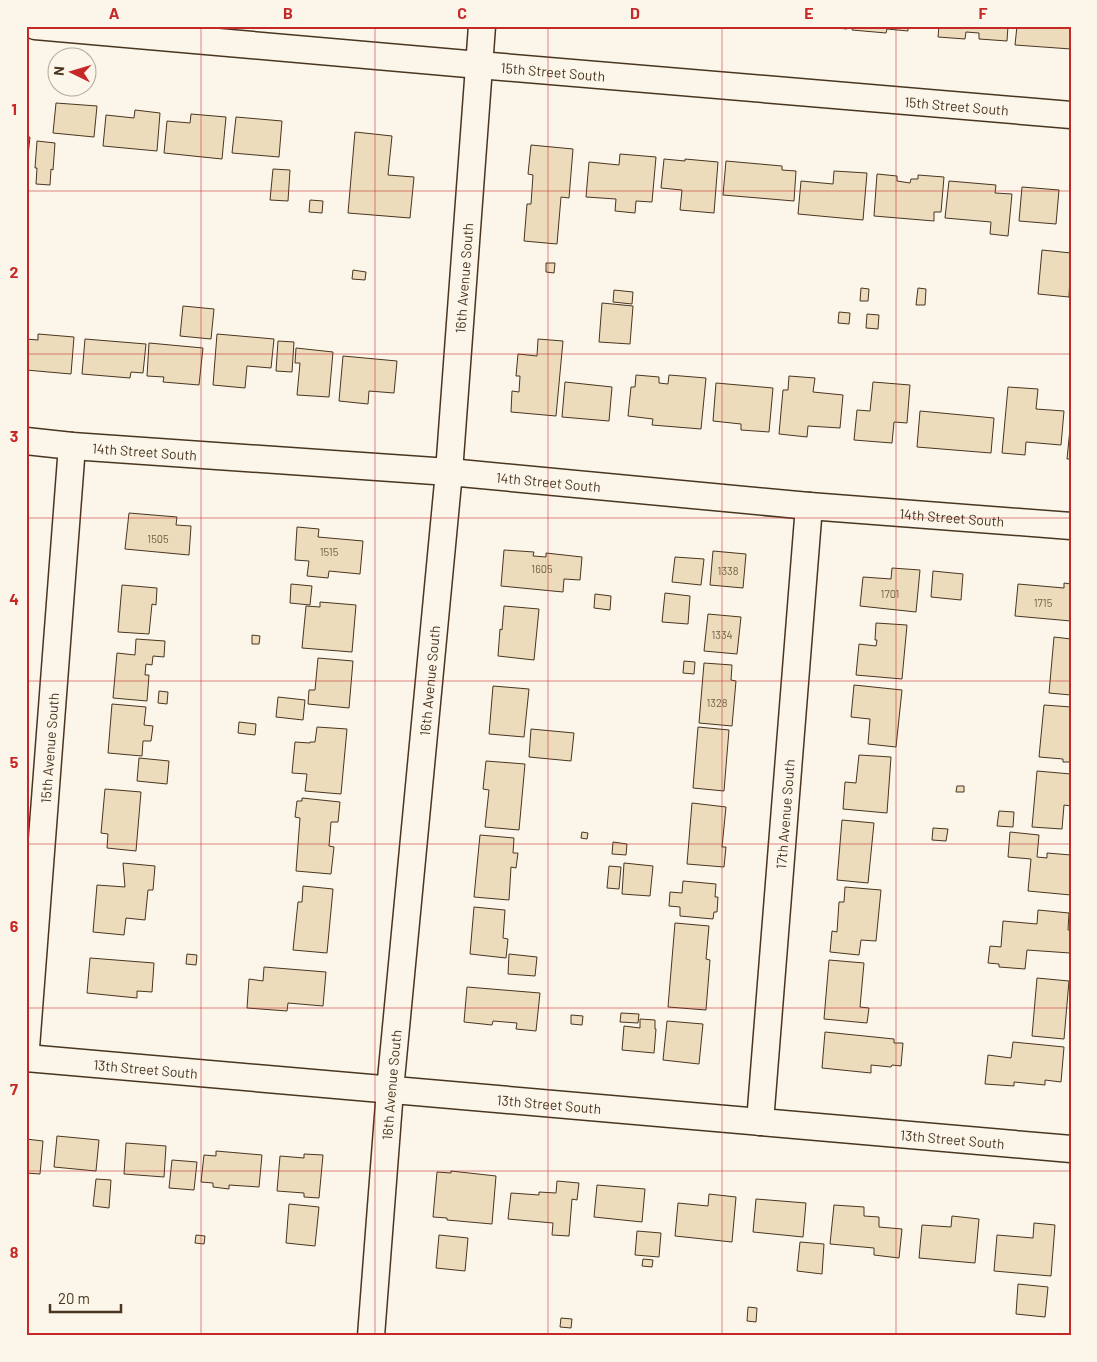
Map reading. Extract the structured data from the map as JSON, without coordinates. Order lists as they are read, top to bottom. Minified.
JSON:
{"streets":{"street":["15th Street South","16th Avenue South","14th Street South","15th Avenue South","17th Avenue South","13th Street South"]},"crossings":[["15th Street South","16th Avenue South"],["16th Avenue South","14th Street South"],["16th Avenue South","13th Street South"],["14th Street South","15th Avenue South"],["14th Street South","17th Avenue South"],["17th Avenue South","13th Street South"]],"house_numbers":["1505","1515","1605","1338","1701","1715","1334","1328"],"scale_bar":"20 m","north":"left","grid":{"columns":["A","B","C","D","E","F"],"rows":["1","2","3","4","5","6","7","8"]}}
